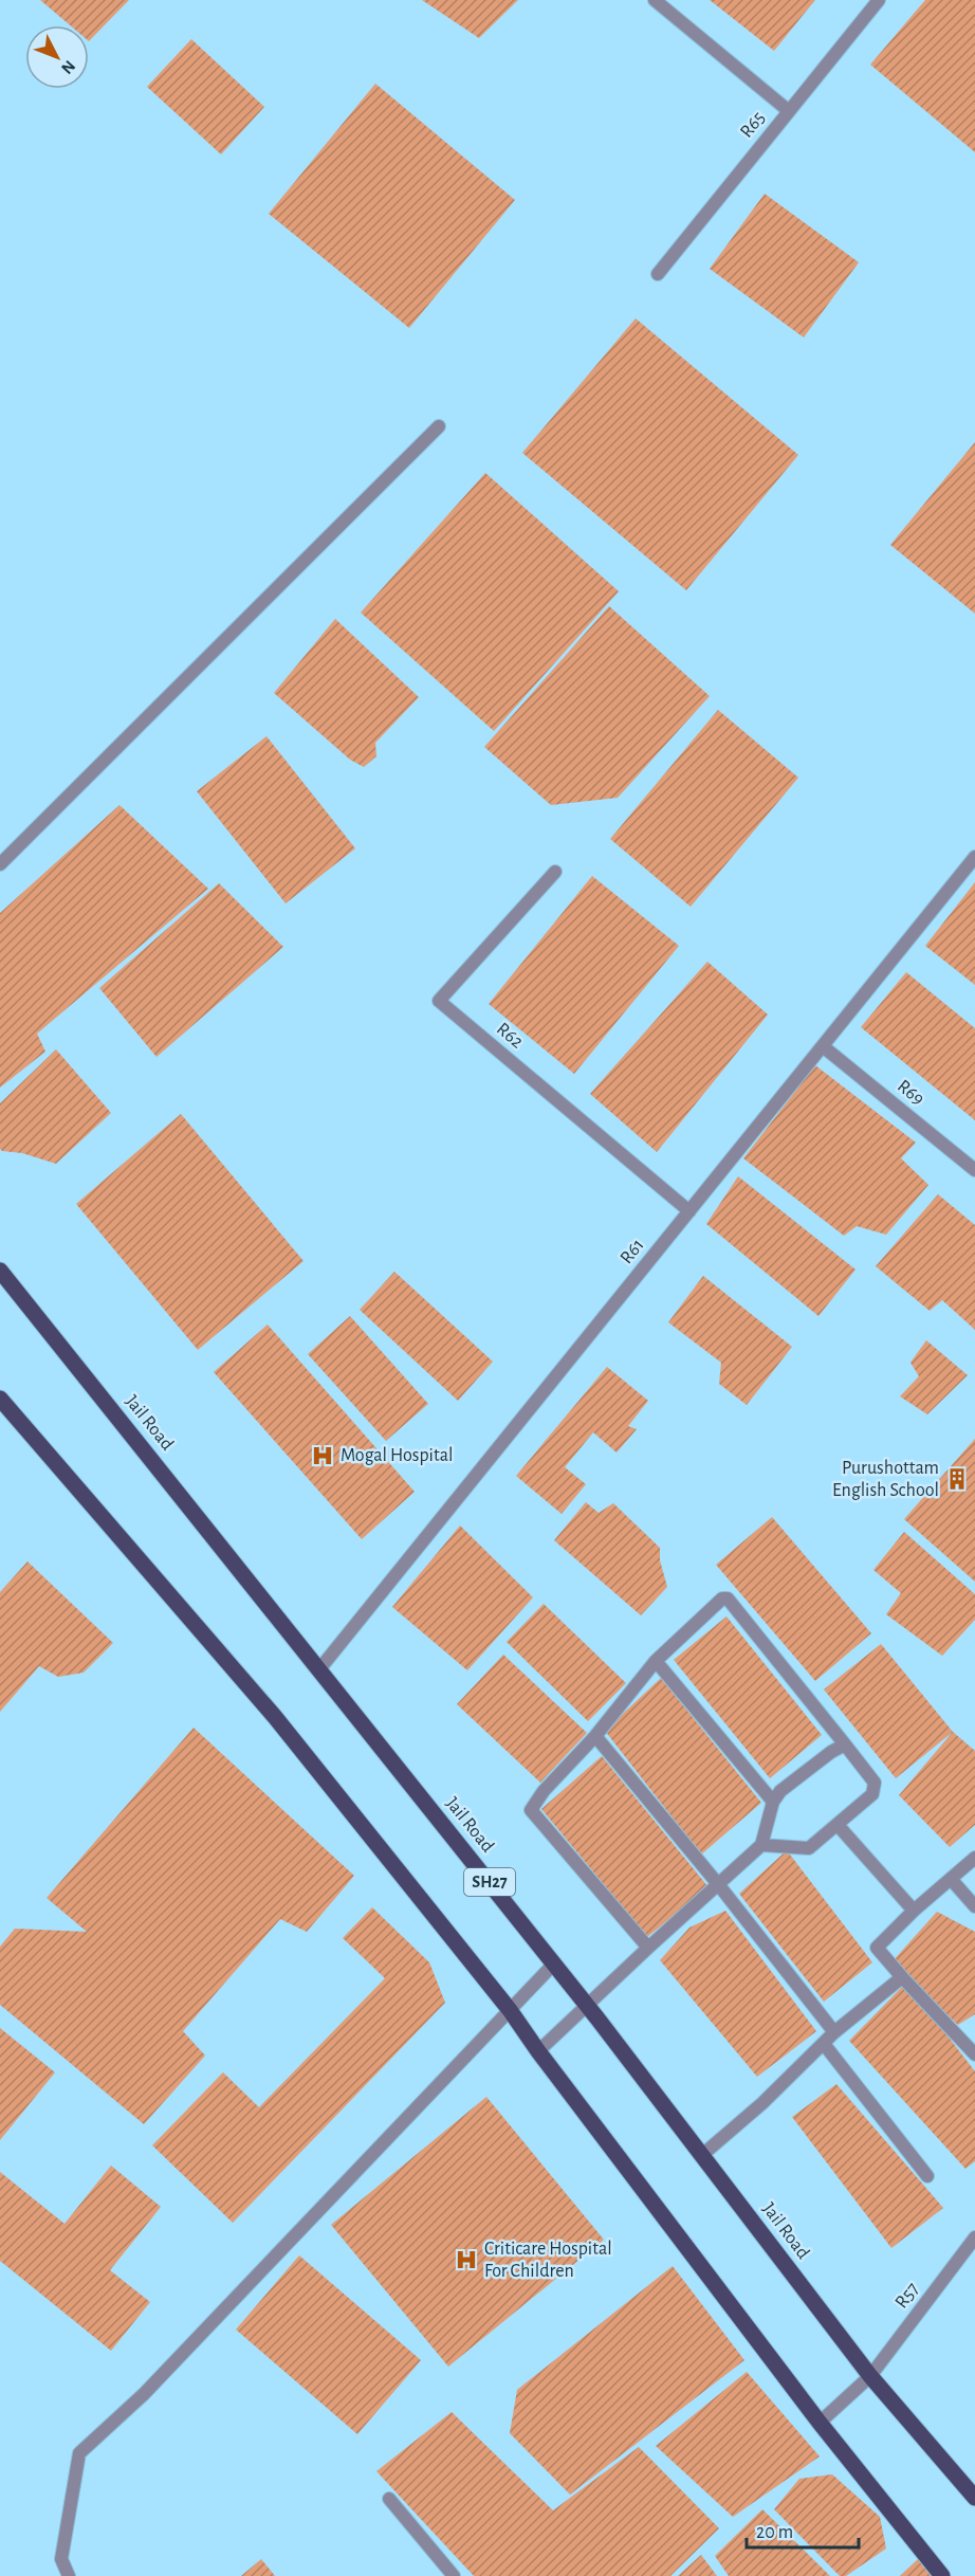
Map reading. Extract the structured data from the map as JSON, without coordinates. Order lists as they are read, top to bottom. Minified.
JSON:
{"streets":{"main road":["Jail Road","SH27"],"street":["R65","R62","R69","R61","R57"]},"crossings":[["R62","R61"],["R69","R61"],["R61","Jail Road"],["Jail Road","R57"]],"places":{"hospital":["Mogal Hospital","Criticare Hospital For Children"],"building":["Purushottam English School"]},"scale_bar":"20 m","north":"bottom right"}
